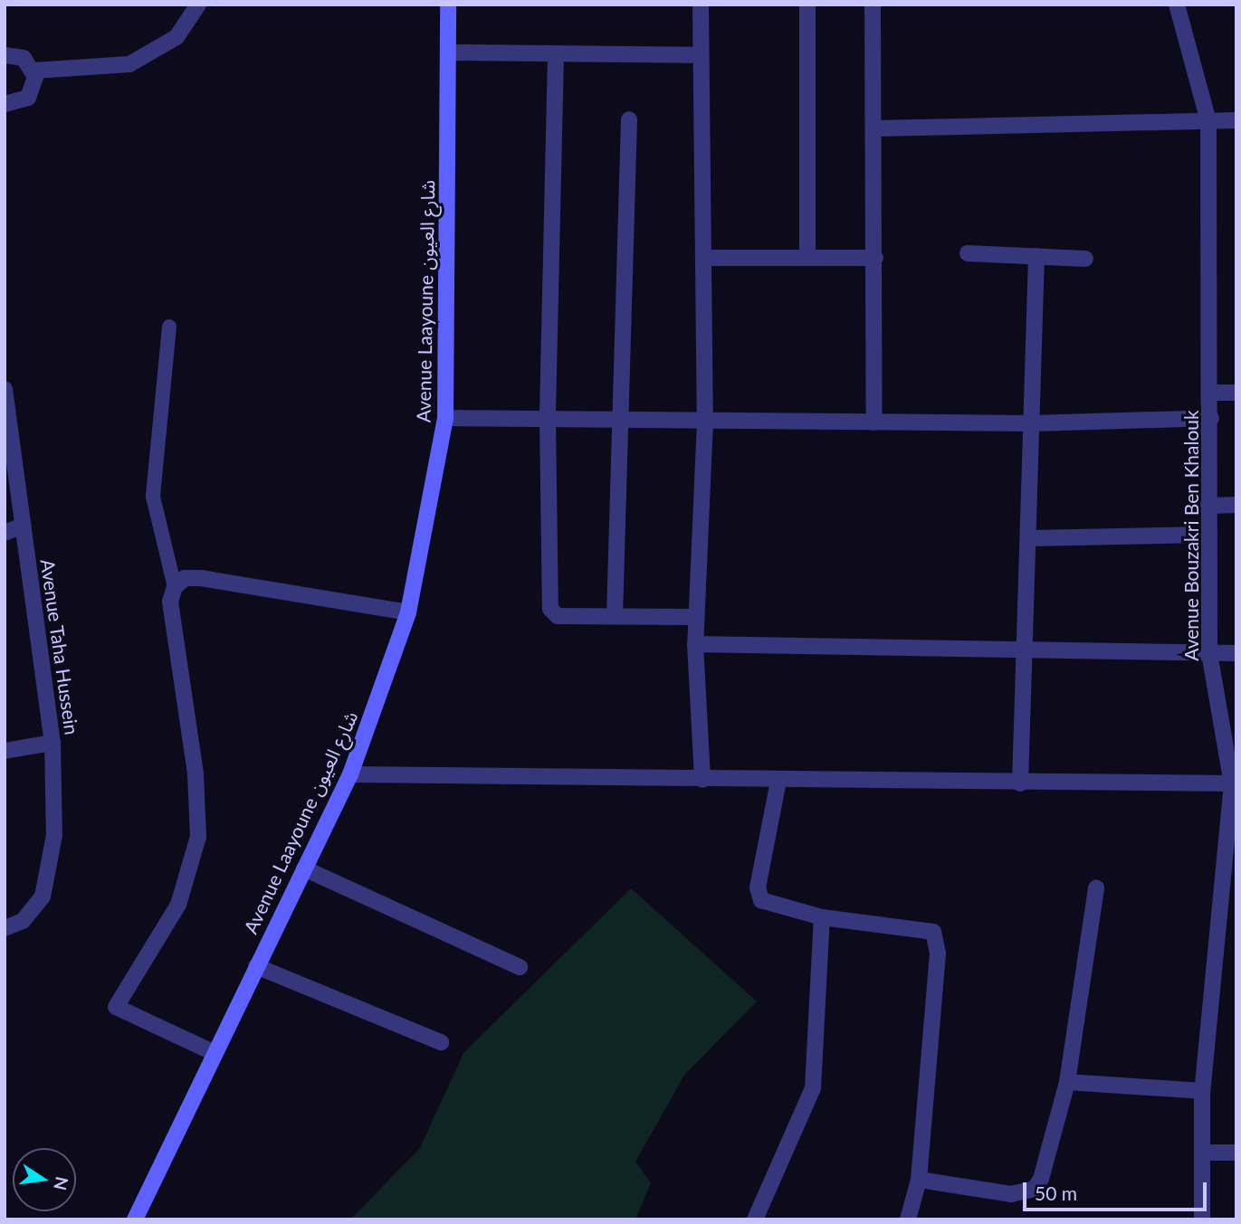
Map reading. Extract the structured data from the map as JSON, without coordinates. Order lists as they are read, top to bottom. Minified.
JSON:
{"streets":{"main road":["Avenue Laayoune شارع العيون"],"street":["Avenue Bouzakri Ben Khalouk","Avenue Taha Hussein"]},"scale_bar":"50 m","north":"right"}
